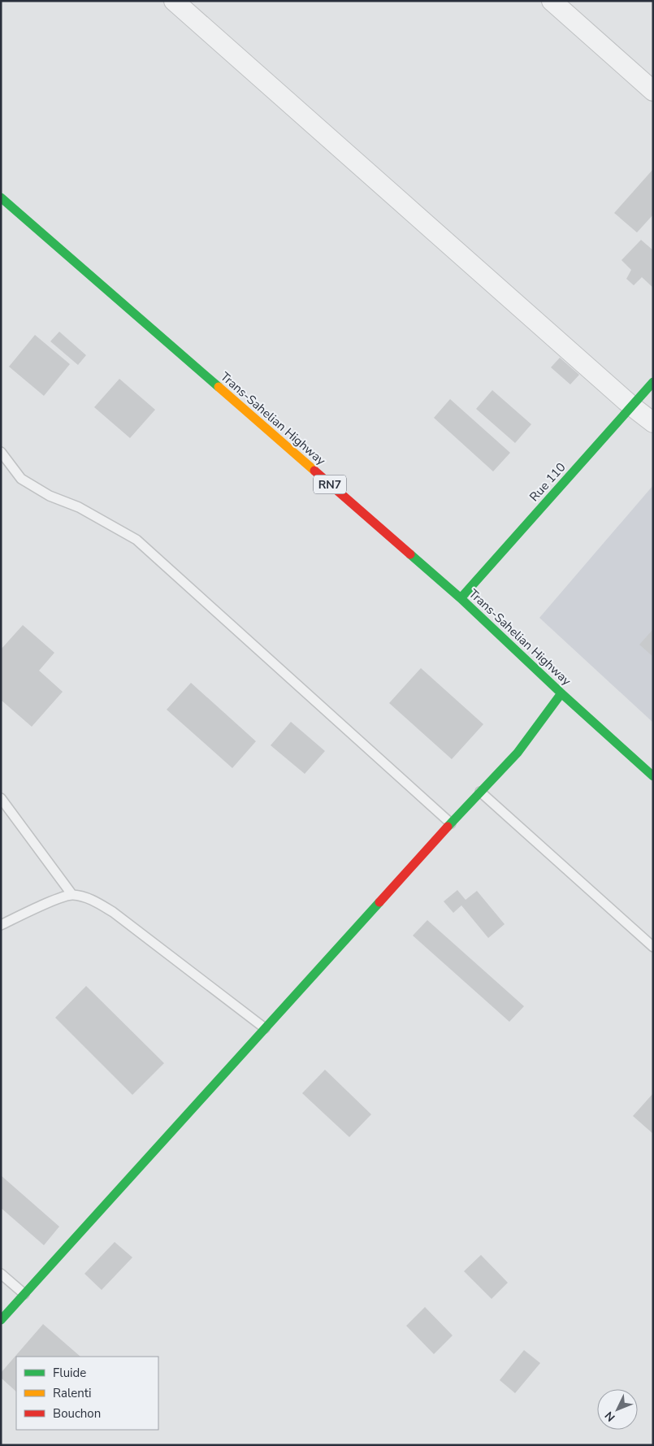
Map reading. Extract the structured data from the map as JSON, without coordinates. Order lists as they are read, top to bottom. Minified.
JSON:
{"streets":{"main road":["Trans-Sahelian Highway","Rue 110","RN7"]},"crossings":[["Trans-Sahelian Highway","Rue 110"]],"legend":["Fluide","Ralenti","Bouchon"],"north":"bottom left"}
